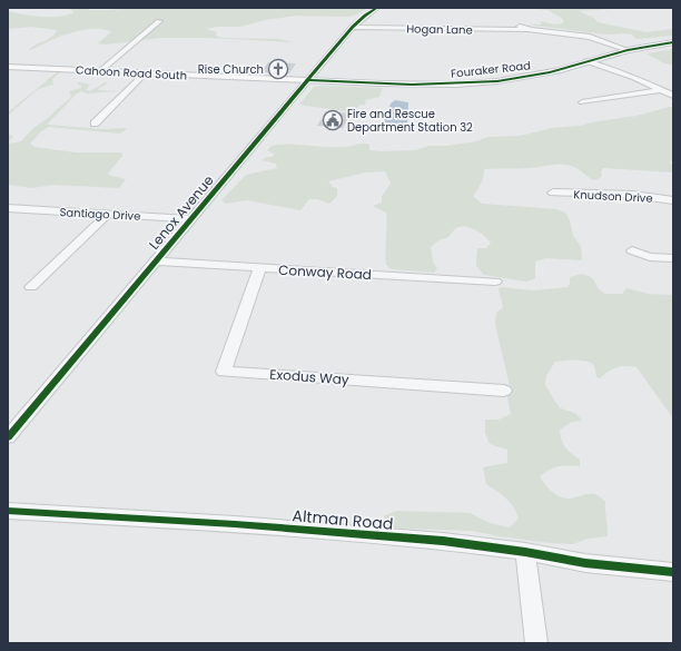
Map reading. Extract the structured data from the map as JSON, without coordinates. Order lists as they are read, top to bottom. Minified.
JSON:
{"streets":{"main road":["Fouraker Road","Cahoon Road South"],"street":["Hogan Lane","Knudson Drive","Lenox Avenue","Santiago Drive","Conway Road","Exodus Way","Altman Road"]},"crossings":[["Hogan Lane","Lenox Avenue"],["Fouraker Road","Cahoon Road South"],["Fouraker Road","Lenox Avenue"],["Cahoon Road South","Lenox Avenue"],["Lenox Avenue","Santiago Drive"],["Lenox Avenue","Conway Road"],["Conway Road","Exodus Way"]],"places":{"church":["Rise Church"],"public building":["Fire and Rescue Department Station 32"]}}
